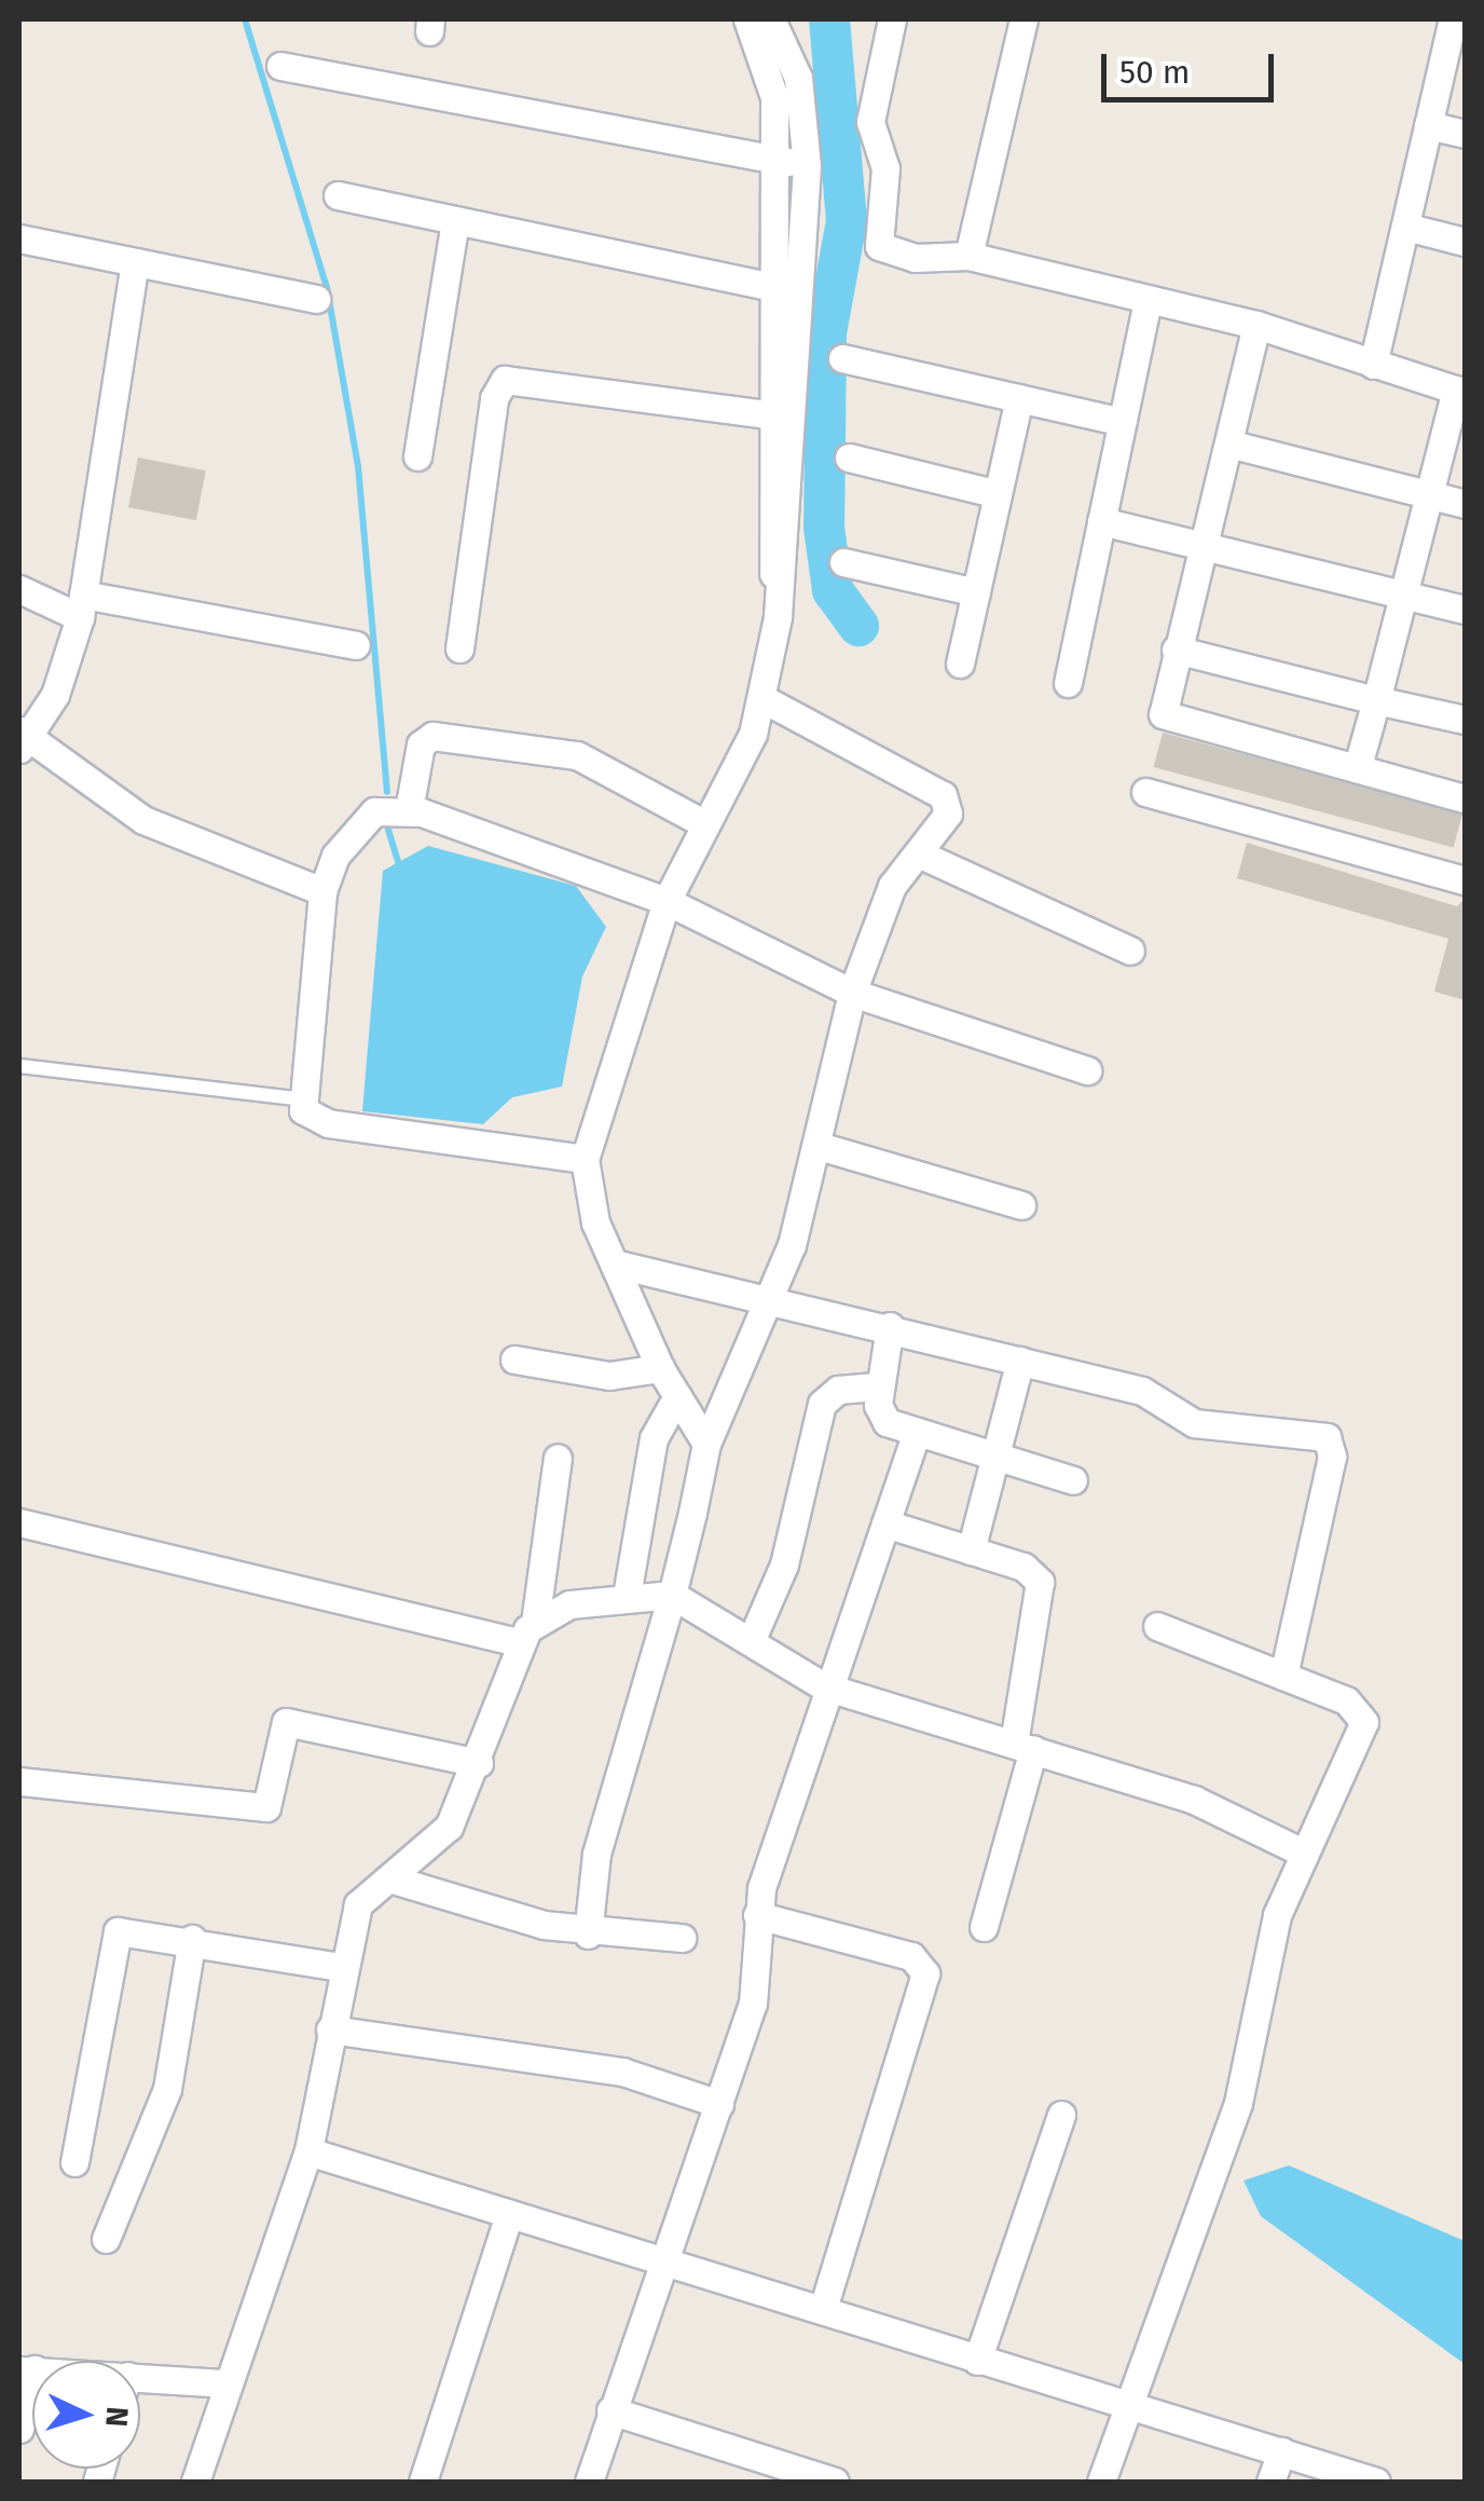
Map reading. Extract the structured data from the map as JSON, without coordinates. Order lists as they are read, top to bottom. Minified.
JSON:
{"scale_bar":"50 m","north":"right"}
